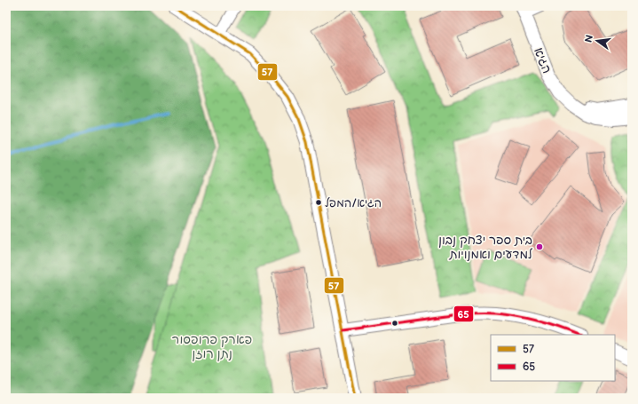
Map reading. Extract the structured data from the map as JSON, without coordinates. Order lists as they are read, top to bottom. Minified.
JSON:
{"streets":{"street":["הגיא"]},"parks":["פארק פרופסור נתן רוזן"],"places":["הגיא/המפל","בית ספר יצחק נבון למדעים ואמנויות"],"lines":["transit line 57","transit line 65"],"legend":["57","65"],"north":"left"}
